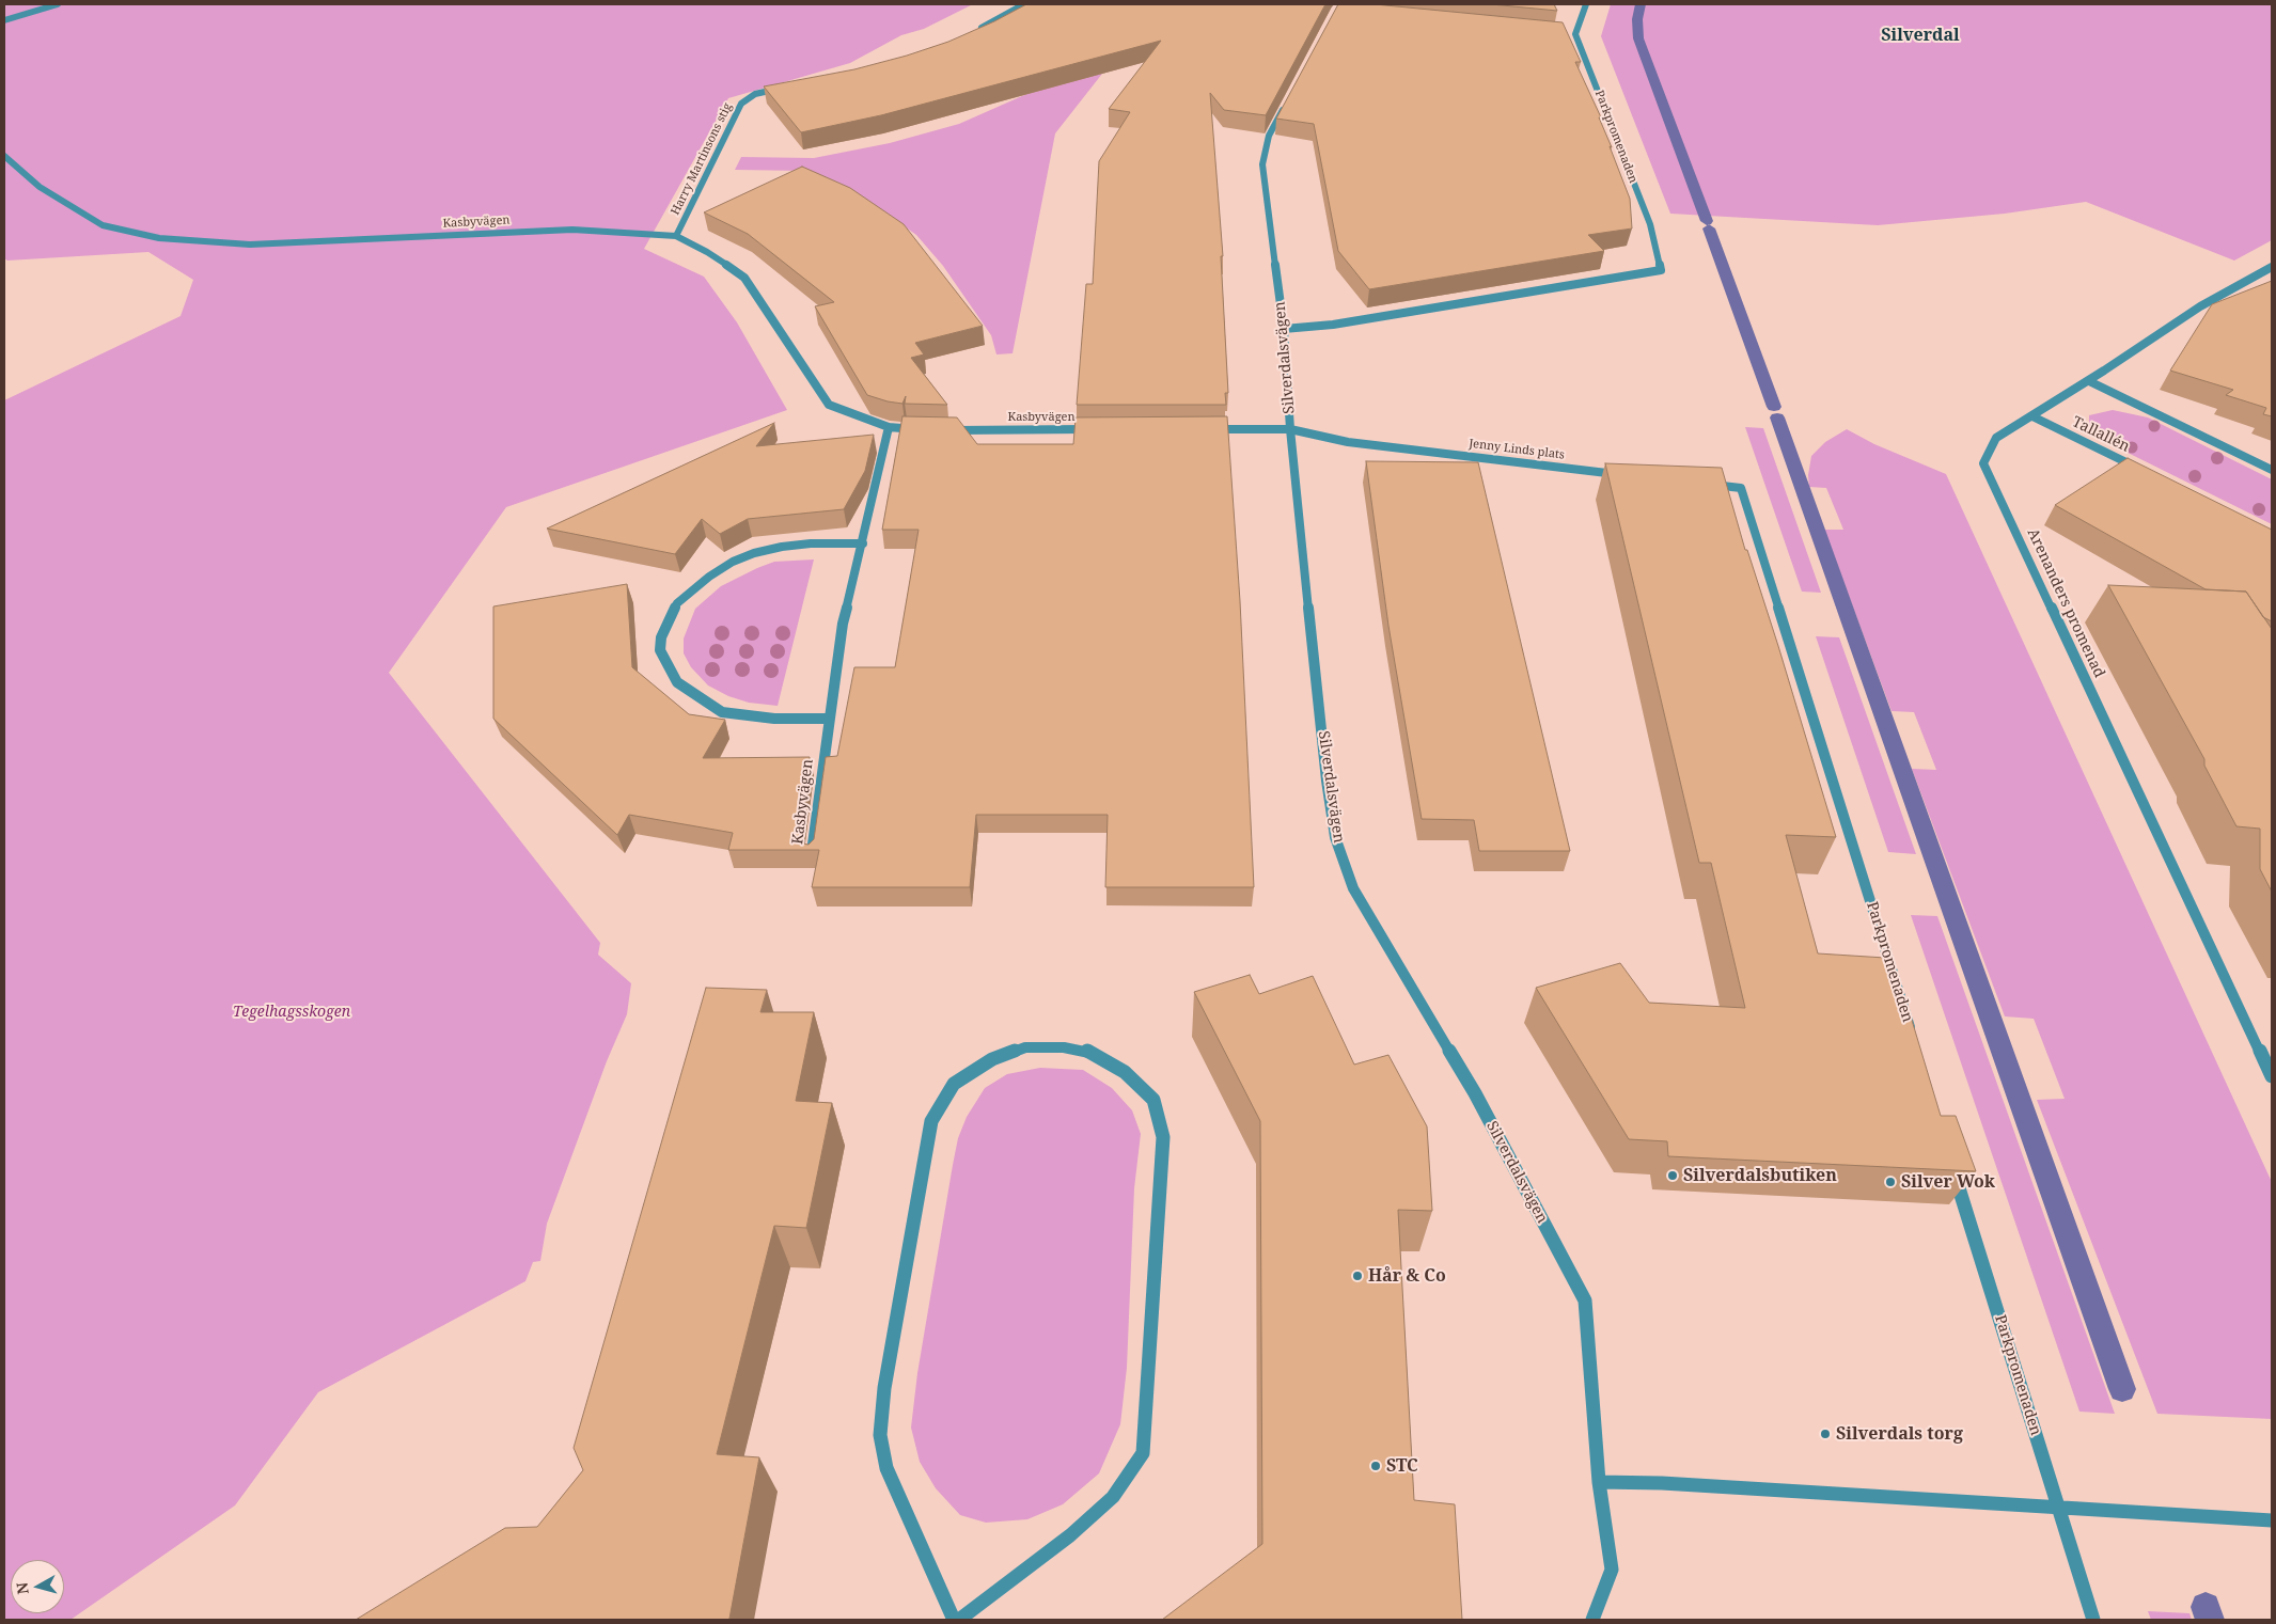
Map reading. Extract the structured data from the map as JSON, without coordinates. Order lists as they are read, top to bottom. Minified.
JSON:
{"streets":{"street":["Parkpromenaden","Harry Martinsons stig","Kasbyvägen","Silverdalsvägen","Tallallén","Jenny Linds plats","Arenanders promenad"]},"crossings":[["Parkpromenaden","Silverdalsvägen"],["Harry Martinsons stig","Kasbyvägen"],["Silverdalsvägen","Jenny Linds plats"],["Tallallén","Arenanders promenad"]],"districts":["Silverdal"],"parks":["Tegelhagsskogen"],"places":["Silverdalsbutiken","Silver Wok","Hår & Co","Silverdals torg","STC"],"north":"left"}
